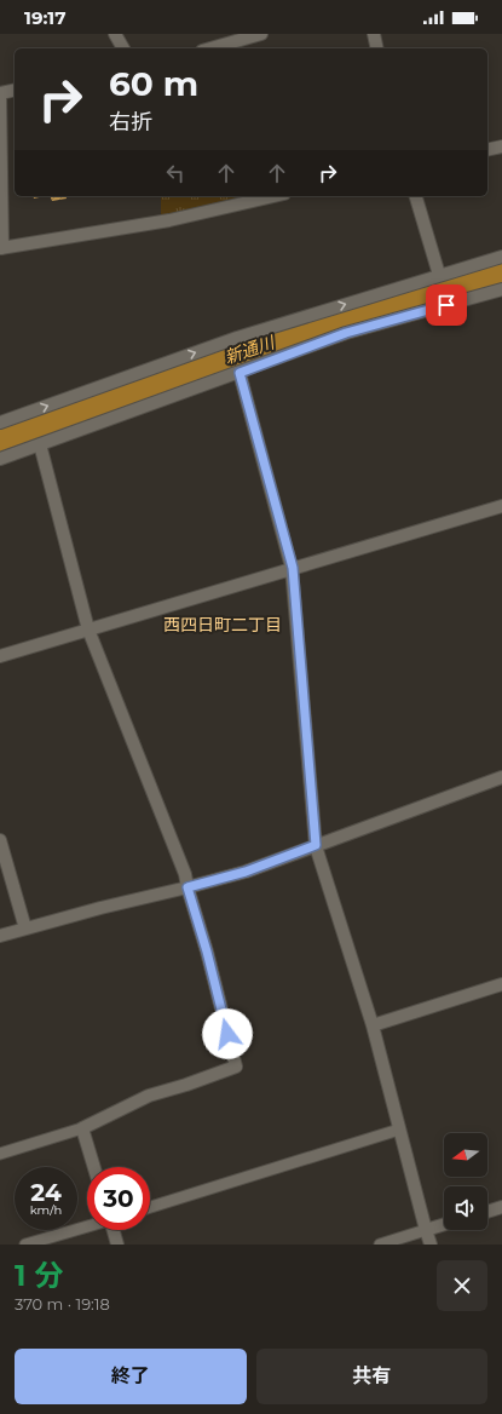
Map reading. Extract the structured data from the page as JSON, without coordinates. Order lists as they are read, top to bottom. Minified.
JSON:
{"districts":["西四日町二丁目"],"water":["新通川"],"north":"left","page":{"status":"19:17","turn":["60 m","右折"],"speed":"24 km/h","limit":"30","heading":["1 分","370 m · 19:18"],"buttons":["終了","共有"]}}
